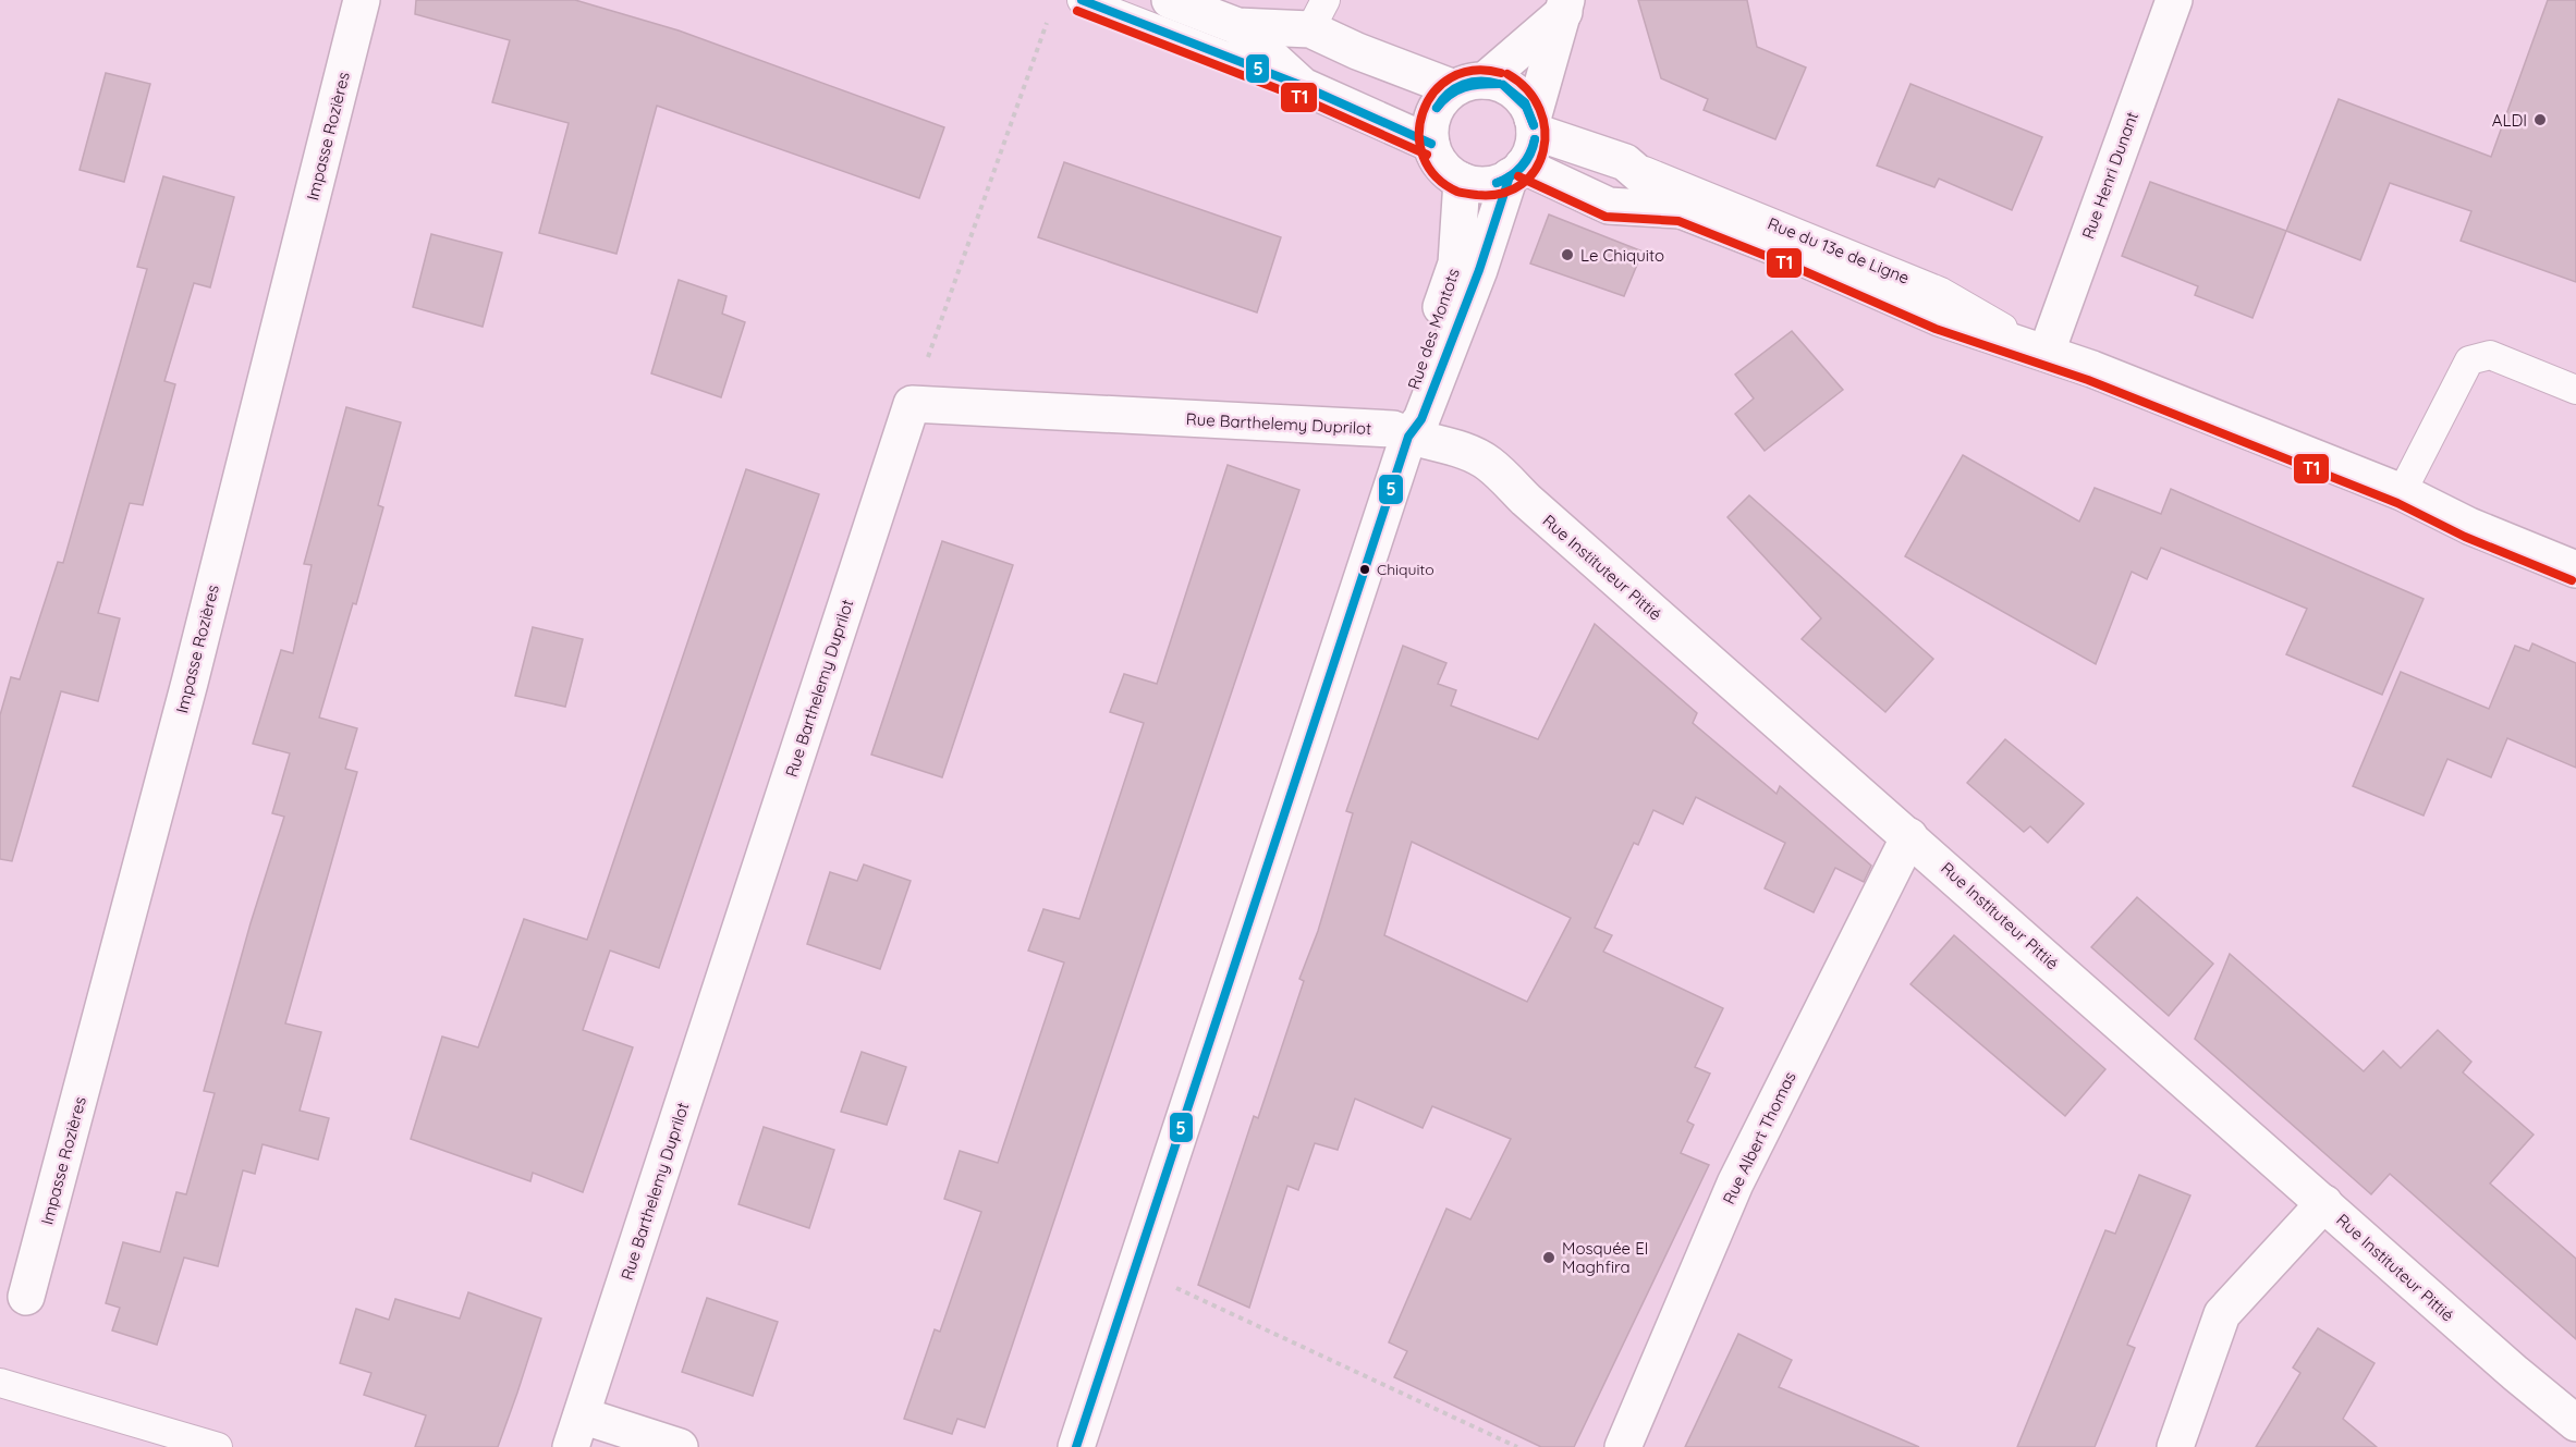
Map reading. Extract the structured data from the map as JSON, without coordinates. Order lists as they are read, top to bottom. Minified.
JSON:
{"streets":{"street":["Impasse Rozières","Rue Henri Dunant","Rue du 13e de Ligne","Rue des Montots","Rue Barthelemy Duprilot","Rue Instituteur Pittié","Rue Albert Thomas"]},"crossings":[["Rue Henri Dunant","Rue du 13e de Ligne"],["Rue du 13e de Ligne","Rue des Montots"],["Rue des Montots","Rue Barthelemy Duprilot"],["Rue des Montots","Rue Instituteur Pittié"],["Rue Barthelemy Duprilot","Rue Instituteur Pittié"],["Rue Instituteur Pittié","Rue Albert Thomas"]],"places":["ALDI","Le Chiquito","Chiquito","Mosquée El Maghfira"],"lines":["transit line 5","transit line T1"]}
